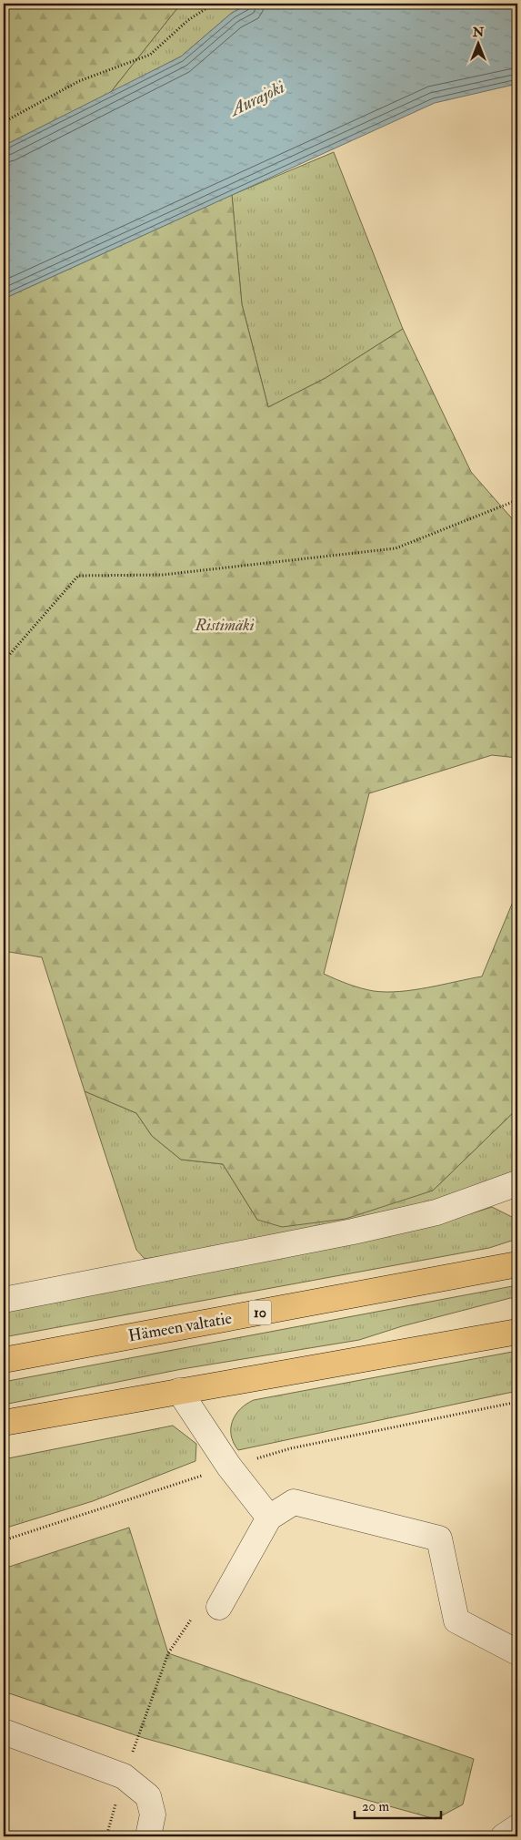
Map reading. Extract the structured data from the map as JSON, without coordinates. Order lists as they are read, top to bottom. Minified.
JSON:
{"streets":{"highway":["10","Hämeen valtatie"]},"water":["Aurajoki"],"parks":["Ristimäki"],"scale_bar":"20 m","north":"top"}
